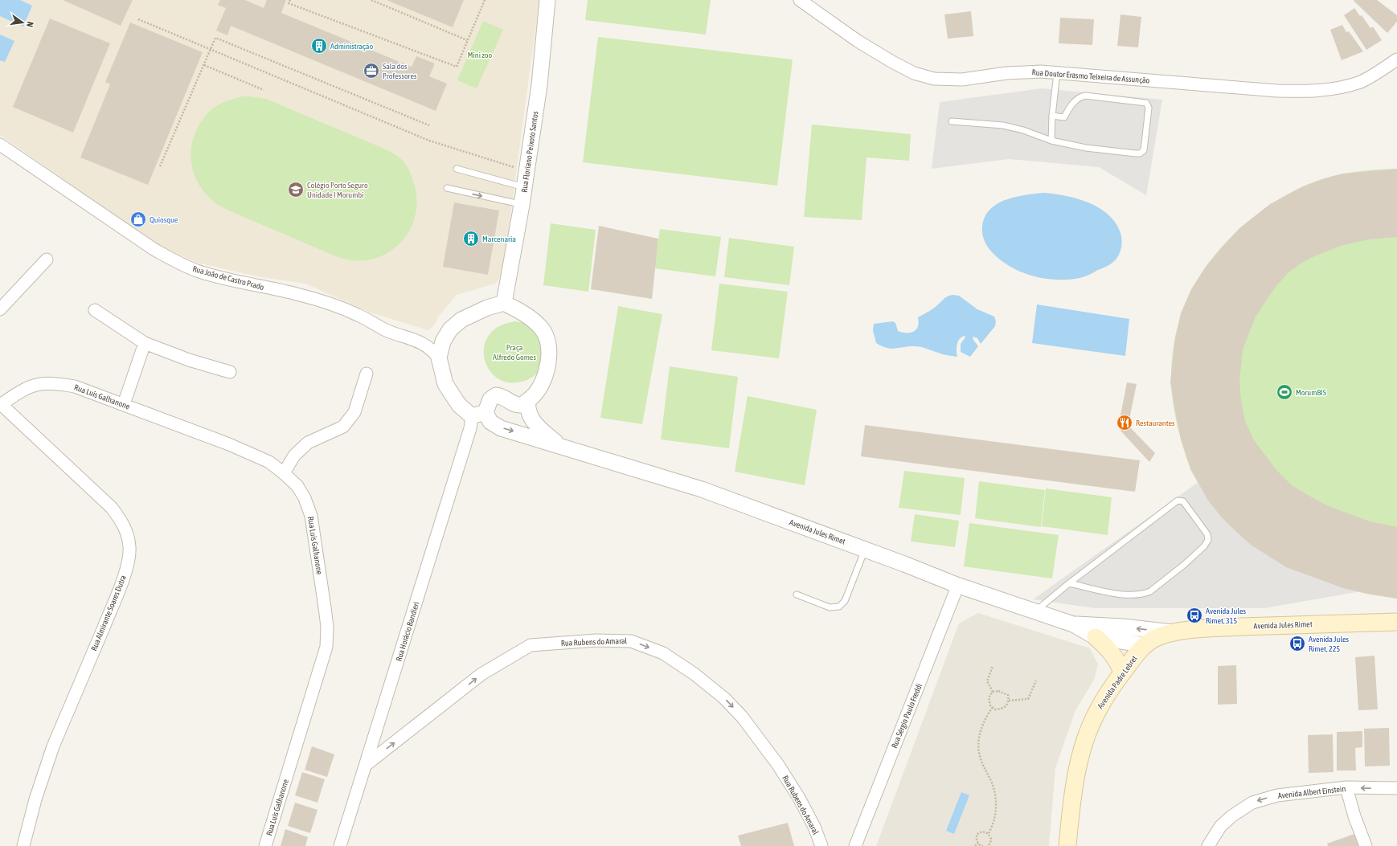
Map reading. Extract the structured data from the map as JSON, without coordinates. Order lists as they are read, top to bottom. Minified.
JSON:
{"streets":{"main road":["Avenida Jules Rimet","Avenida Padre Lebret"],"street":["Rua Doutor Erasmo Teixeira de Assunção","Rua Floriano Peixoto Santos","Rua João de Castro Prado","Rua Luís Galhanone","Rua Almirante Soares Dutra","Rua Horácio Bandieri","Rua Rubens do Amaral","Rua Sérgio Paulo Freddi","Avenida Albert Einstein"]},"crossings":[["Rua Floriano Peixoto Santos","Rua João de Castro Prado"],["Rua Floriano Peixoto Santos","Avenida Jules Rimet"],["Rua Floriano Peixoto Santos","Rua Horácio Bandieri"],["Rua João de Castro Prado","Avenida Jules Rimet"],["Rua João de Castro Prado","Rua Horácio Bandieri"],["Rua Luís Galhanone","Rua Almirante Soares Dutra"],["Avenida Jules Rimet","Rua Horácio Bandieri"],["Avenida Jules Rimet","Avenida Padre Lebret"],["Avenida Jules Rimet","Rua Sérgio Paulo Freddi"],["Rua Horácio Bandieri","Rua Rubens do Amaral"]],"one_way":["Avenida Albert Einstein"],"parks":["Mini zoo","Praça Alfredo Gomes"],"places":{"building":["Administração","Marcenaria"],"office":["Sala dos Professores"],"school or university":["Colégio Porto Seguro Unidade I Morumbi"],"shop":["Quiosque"],"sports":["MorumBIS"],"restaurant":["Restaurantes"],"bus stop":["Avenida Jules Rimet, 315","Avenida Jules Rimet, 225"]},"north":"right"}
